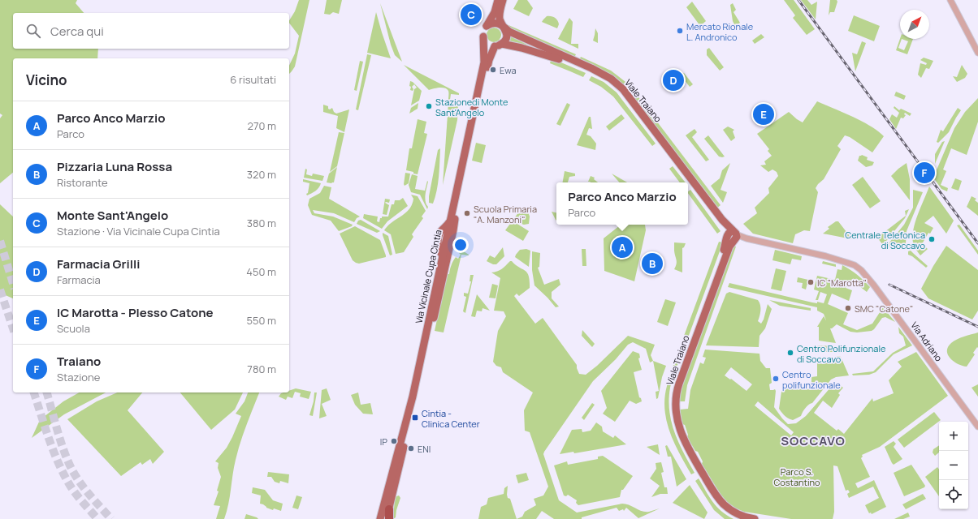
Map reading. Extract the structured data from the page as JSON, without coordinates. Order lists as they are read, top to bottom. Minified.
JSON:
{"streets":{"main road":["Viale Traiano","Via Vicinale Cupa Cintia"],"street":["Via Adriano"]},"crossings":[["Viale Traiano","Via Vicinale Cupa Cintia"],["Viale Traiano","Via Adriano"]],"districts":["SOCCAVO"],"parks":["Parco S. Costantino"],"places":{"other":["Mercato Rionale L. Andronico","Ewa","Stazionedi Monte Sant'Angelo","Scuola Primaria \"A. Manzoni\"","Centrale Telefonica di Soccavo","IC \"Marotta\"","SMC \"Catone\"","Centro Polifunzionale di Soccavo","Centro polifunzionale","IP","ENI"],"transit":["Cintia - Clinica Center"]},"north":"top right","page":{"pins":["C","D","E","F","A","B"],"search":"Cerca qui","heading":["Vicino","6 risultati"],"list":[{"mark":"A","name":"Parco Anco Marzio","note":"Parco","value":"270 m"},{"mark":"B","name":"Pizzaria Luna Rossa","note":"Ristorante","value":"320 m"},{"mark":"C","name":"Monte Sant'Angelo","note":"Stazione · Via Vicinale Cupa Cintia","value":"380 m"},{"mark":"D","name":"Farmacia Grilli","note":"Farmacia","value":"450 m"},{"mark":"E","name":"IC Marotta - Plesso Catone","note":"Scuola","value":"550 m"},{"mark":"F","name":"Traiano","note":"Stazione","value":"780 m"}],"popup":["Parco Anco Marzio","Parco"],"map_buttons":["+","−"]}}
